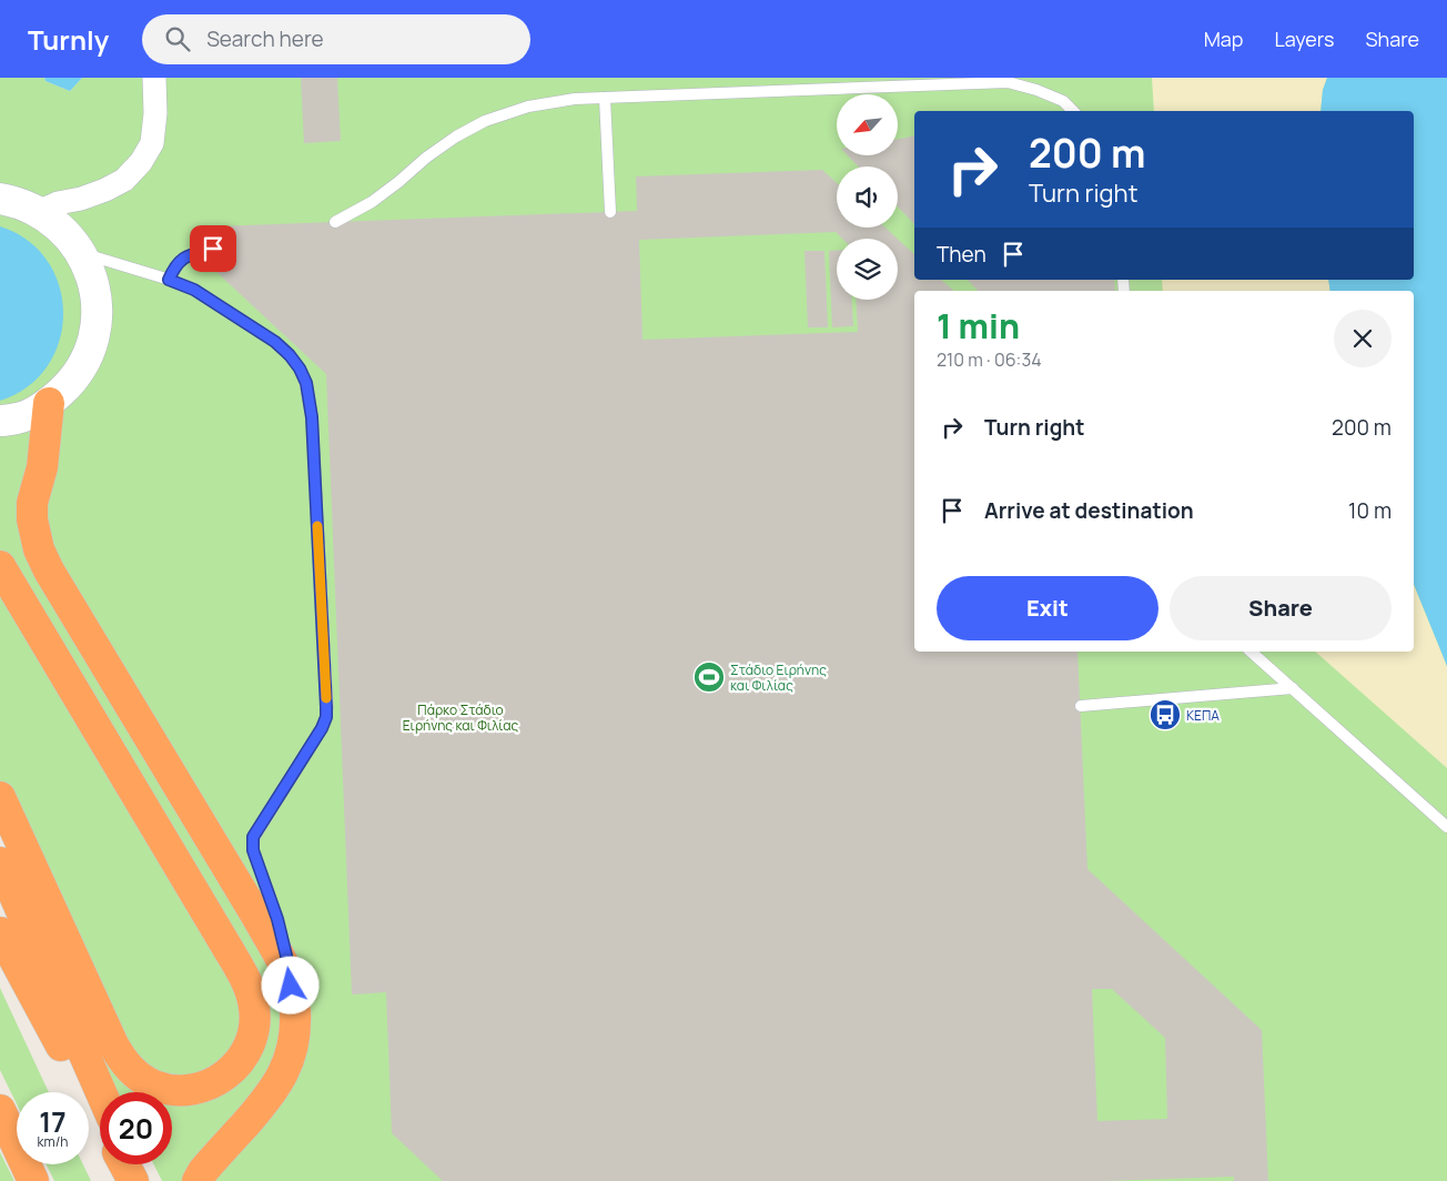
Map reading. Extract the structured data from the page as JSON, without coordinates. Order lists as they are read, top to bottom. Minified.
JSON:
{"parks":["Πάρκο Στάδιο Ειρήνης και Φιλίας"],"places":{"sports":["Στάδιο Ειρήνης και Φιλίας"],"bus stop":["ΚΕΠΑ"]},"north":"bottom left","page":{"header":"Turnly","search":"Search here","nav":["Map","Layers","Share"],"turn":["200 m","Turn right"],"then":"Then","heading":["1 min","210 m · 06:34"],"list":[{"name":"Turn right","value":"200 m"},{"name":"Arrive at destination","value":"10 m"}],"buttons":["Exit","Share"],"speed":"17 km/h","limit":"20"}}
